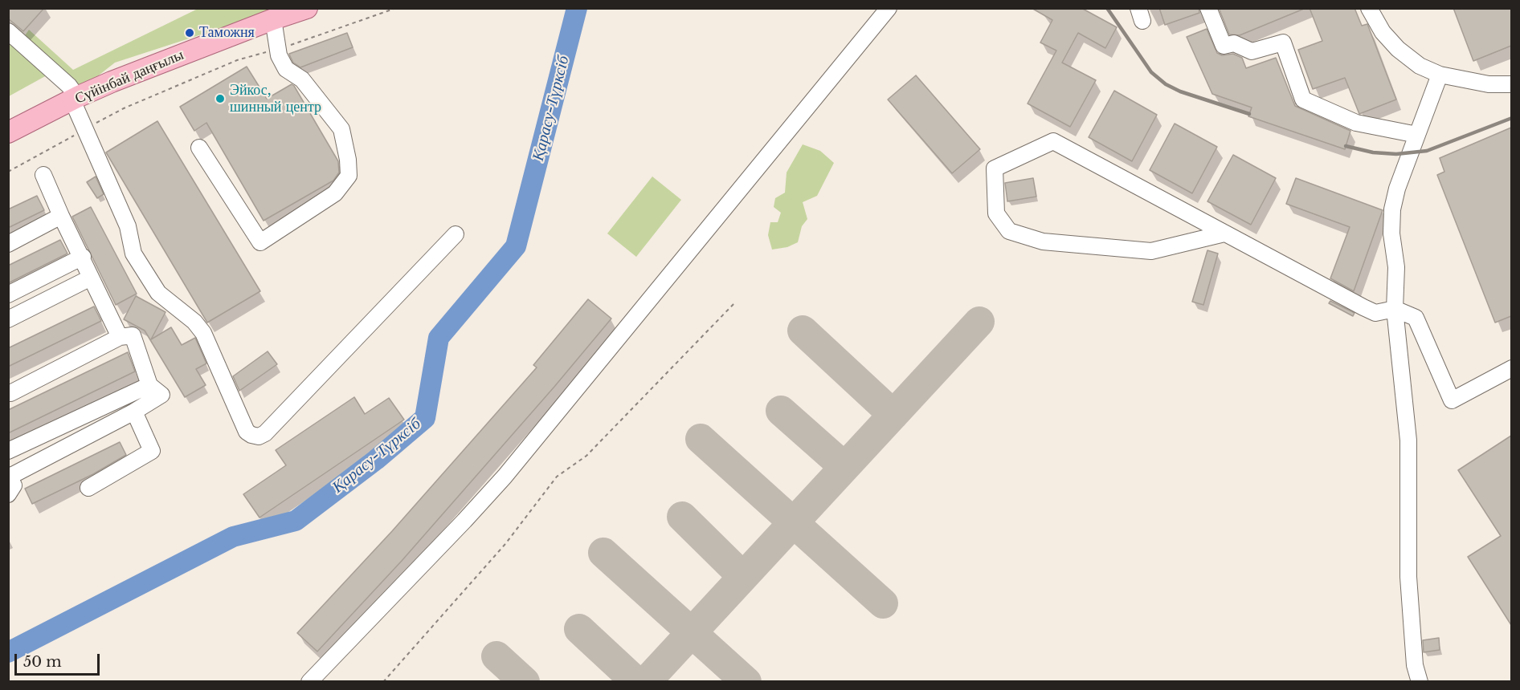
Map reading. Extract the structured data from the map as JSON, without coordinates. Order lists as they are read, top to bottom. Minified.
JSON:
{"streets":{"main road":["Сүйінбай даңғылы"]},"water":["Қарасу-Түрксіб"],"places":["Таможня","Эйкос, шинный центр"],"scale_bar":"50 m"}
